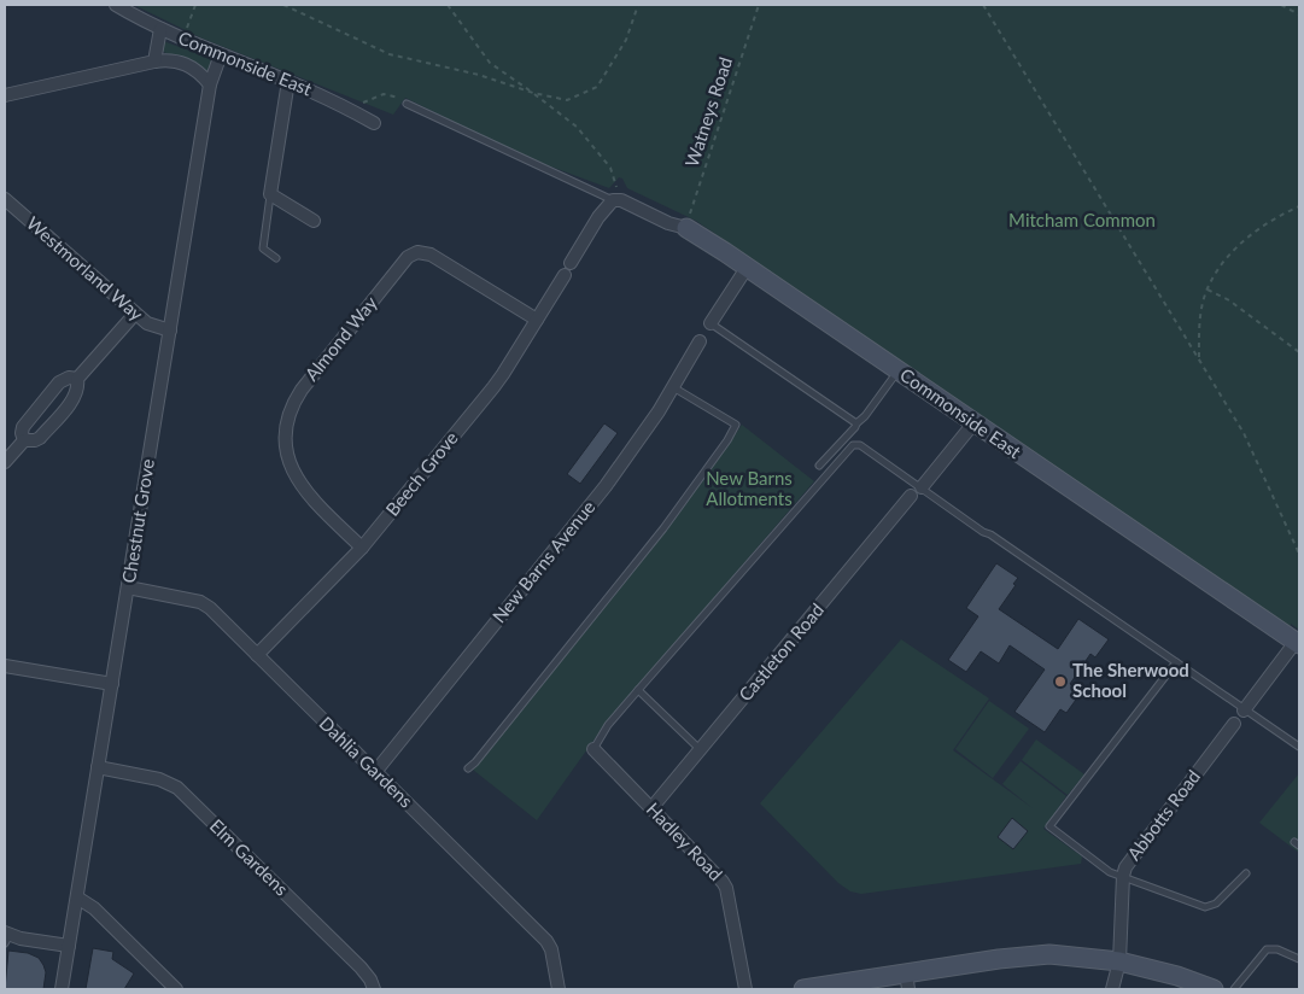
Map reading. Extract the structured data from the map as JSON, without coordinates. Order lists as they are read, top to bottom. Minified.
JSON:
{"streets":{"street":["Commonside East","Westmorland Way","Almond Way","Beech Grove","Chestnut Grove","New Barns Avenue","Castleton Road","Dahlia Gardens","Abbotts Road","Hadley Road","Elm Gardens"],"path":["Watneys Road"]},"crossings":[["Commonside East","Watneys Road"],["Commonside East","Beech Grove"],["Commonside East","Chestnut Grove"],["Westmorland Way","Chestnut Grove"],["Almond Way","Beech Grove"],["Beech Grove","Dahlia Gardens"],["Chestnut Grove","Dahlia Gardens"],["Chestnut Grove","Elm Gardens"],["New Barns Avenue","Dahlia Gardens"],["Castleton Road","Hadley Road"]],"parks":["Mitcham Common","New Barns Allotments"],"places":["The Sherwood School"]}
